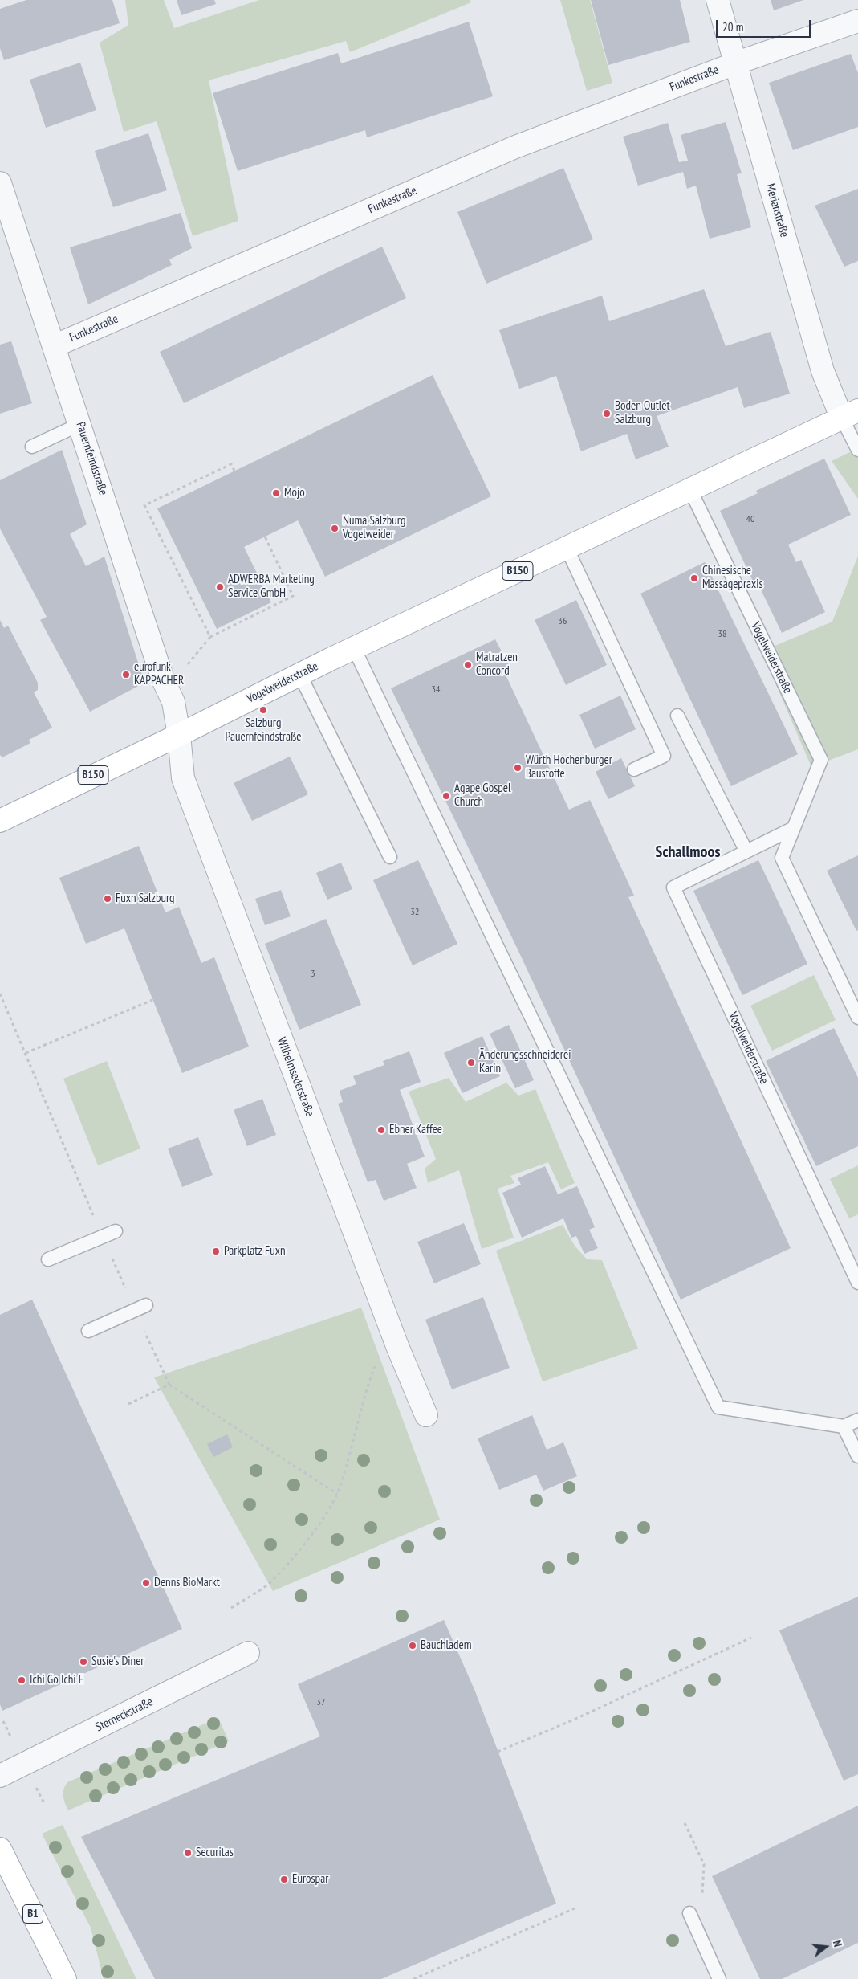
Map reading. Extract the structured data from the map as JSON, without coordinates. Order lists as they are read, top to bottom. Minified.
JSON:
{"streets":{"main road":["B150","Vogelweiderstraße","B1"],"street":["Funkestraße","Merianstraße","Pauernfeindstraße","Wilhelmsederstraße","Sterneckstraße"]},"crossings":[["Funkestraße","Merianstraße"],["Funkestraße","Pauernfeindstraße"],["Merianstraße","Vogelweiderstraße"],["Pauernfeindstraße","Vogelweiderstraße"],["Pauernfeindstraße","Wilhelmsederstraße"],["Vogelweiderstraße","Wilhelmsederstraße"]],"districts":["Schallmoos"],"places":["Boden Outlet Salzburg","Mojo","Numa Salzburg Vogelweider","Chinesische Massagepraxis","ADWERBA Marketing Service GmbH","Matratzen Concord","eurofunk KAPPACHER","Salzburg Pauernfeindstraße","Würth Hochenburger Baustoffe","Agape Gospel Church","Fuxn Salzburg","Änderungsschneiderei Karin","Ebner Kaffee","Parkplatz Fuxn","Denns BioMarkt","Bauchladem","Susie's Diner","Ichi Go Ichi E","Securitas","Eurospar"],"house_numbers":["40","36","38","34","32","3","37"],"scale_bar":"20 m","north":"right"}
